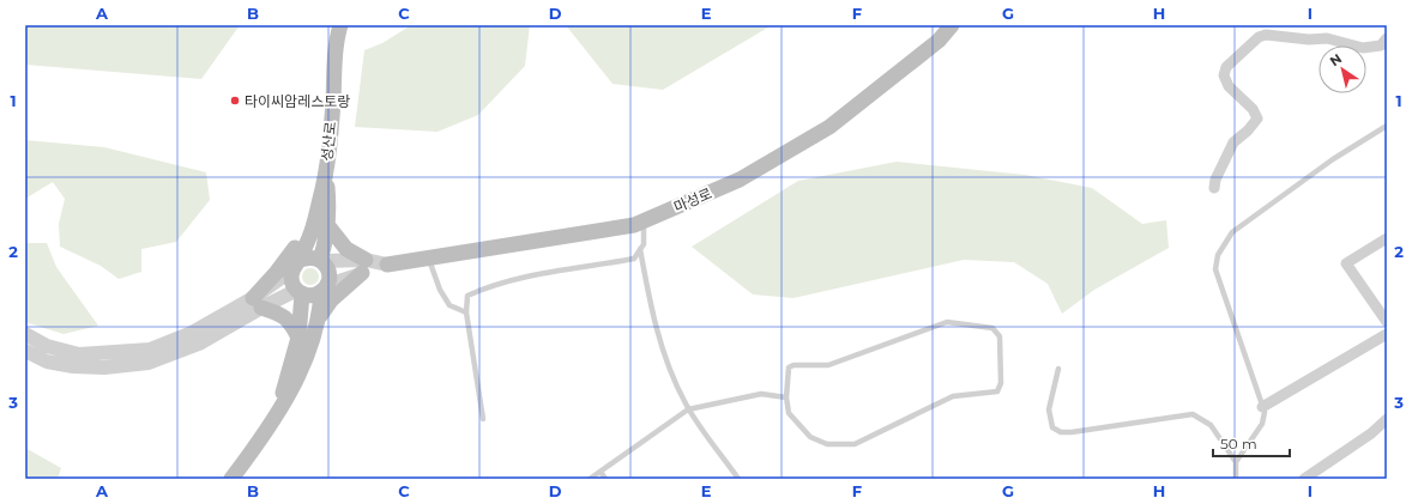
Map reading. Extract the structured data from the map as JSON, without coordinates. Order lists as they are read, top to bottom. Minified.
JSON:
{"streets":{"main road":["성산로","마성로"]},"places":["타이씨암레스토랑"],"scale_bar":"50 m","north":"top left","grid":{"columns":["A","B","C","D","E","F","G","H","I"],"rows":["1","2","3"]}}
